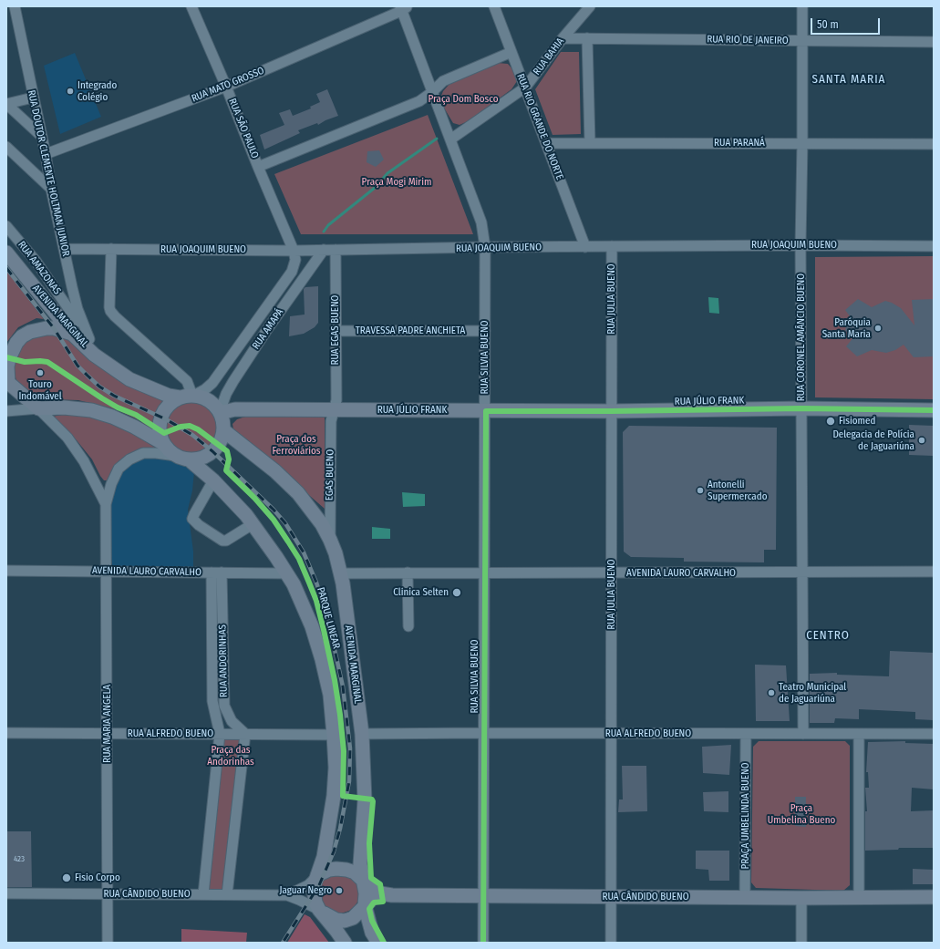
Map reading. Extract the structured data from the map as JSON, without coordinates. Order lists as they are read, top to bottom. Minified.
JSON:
{"streets":{"main road":["AVENIDA MARGINAL","RUA JÚLIO FRANK","RUA CÂNDIDO BUENO"],"street":["RUA RIO DE JANEIRO","RUA BAHIA","RUA MATO GROSSO","RUA RIO GRANDE DO NORTE","RUA SÃO PAULO","RUA PARANÁ","RUA DOUTOR CLEMENTE HOLTMAN JUNIOR","RUA JOAQUIM BUENO","RUA AMAZONAS","RUA JULIA BUENO","RUA AMAPÁ","RUA EGAS BUENO","TRAVESSA PADRE ANCHIETA","RUA CORONEL AMÂNCIO BUENO","RUA SILVIA BUENO","EGAS BUENO","AVENIDA LAURO CARVALHO","RUA ANDORINHAS","RUA MARIA ANGELA","RUA ALFREDO BUENO","PRAÇA UMBELINDA BUENO"],"cycle path":["PARQUE LINEAR"]},"crossings":[["RUA RIO DE JANEIRO","RUA BAHIA"],["RUA RIO DE JANEIRO","RUA CORONEL AMÂNCIO BUENO"],["RUA BAHIA","RUA RIO GRANDE DO NORTE"],["RUA BAHIA","RUA SILVIA BUENO"],["RUA MATO GROSSO","RUA SÃO PAULO"],["RUA MATO GROSSO","RUA DOUTOR CLEMENTE HOLTMAN JUNIOR"],["RUA MATO GROSSO","RUA SILVIA BUENO"],["RUA RIO GRANDE DO NORTE","RUA PARANÁ"],["RUA RIO GRANDE DO NORTE","RUA JOAQUIM BUENO"],["RUA SÃO PAULO","RUA JOAQUIM BUENO"],["RUA SÃO PAULO","RUA AMAPÁ"],["RUA PARANÁ","RUA CORONEL AMÂNCIO BUENO"],["RUA DOUTOR CLEMENTE HOLTMAN JUNIOR","RUA JOAQUIM BUENO"],["RUA DOUTOR CLEMENTE HOLTMAN JUNIOR","RUA AMAZONAS"],["RUA JOAQUIM BUENO","RUA JULIA BUENO"],["RUA JOAQUIM BUENO","RUA AMAPÁ"],["RUA JOAQUIM BUENO","RUA EGAS BUENO"],["RUA JOAQUIM BUENO","RUA CORONEL AMÂNCIO BUENO"],["RUA JOAQUIM BUENO","RUA SILVIA BUENO"],["RUA AMAZONAS","AVENIDA MARGINAL"],["RUA JULIA BUENO","RUA JÚLIO FRANK"],["RUA JULIA BUENO","AVENIDA LAURO CARVALHO"],["RUA JULIA BUENO","RUA ALFREDO BUENO"],["RUA JULIA BUENO","RUA CÂNDIDO BUENO"],["AVENIDA MARGINAL","RUA AMAPÁ"],["AVENIDA MARGINAL","RUA JÚLIO FRANK"],["AVENIDA MARGINAL","EGAS BUENO"],["AVENIDA MARGINAL","AVENIDA LAURO CARVALHO"],["AVENIDA MARGINAL","RUA MARIA ANGELA"],["AVENIDA MARGINAL","RUA ALFREDO BUENO"],["AVENIDA MARGINAL","RUA CÂNDIDO BUENO"],["RUA AMAPÁ","RUA JÚLIO FRANK"],["RUA AMAPÁ","RUA MARIA ANGELA"],["RUA EGAS BUENO","TRAVESSA PADRE ANCHIETA"],["RUA EGAS BUENO","RUA JÚLIO FRANK"],["RUA EGAS BUENO","EGAS BUENO"],["TRAVESSA PADRE ANCHIETA","RUA SILVIA BUENO"],["RUA CORONEL AMÂNCIO BUENO","RUA JÚLIO FRANK"],["RUA CORONEL AMÂNCIO BUENO","AVENIDA LAURO CARVALHO"],["RUA CORONEL AMÂNCIO BUENO","RUA ALFREDO BUENO"],["RUA SILVIA BUENO","RUA JÚLIO FRANK"],["RUA SILVIA BUENO","AVENIDA LAURO CARVALHO"],["RUA SILVIA BUENO","RUA ALFREDO BUENO"],["RUA SILVIA BUENO","RUA CÂNDIDO BUENO"],["RUA JÚLIO FRANK","EGAS BUENO"],["RUA JÚLIO FRANK","RUA MARIA ANGELA"],["AVENIDA LAURO CARVALHO","RUA ANDORINHAS"],["AVENIDA LAURO CARVALHO","RUA MARIA ANGELA"],["RUA ANDORINHAS","RUA ALFREDO BUENO"],["RUA ANDORINHAS","RUA CÂNDIDO BUENO"],["RUA MARIA ANGELA","RUA ALFREDO BUENO"],["RUA MARIA ANGELA","RUA CÂNDIDO BUENO"],["RUA ALFREDO BUENO","PRAÇA UMBELINDA BUENO"],["PRAÇA UMBELINDA BUENO","RUA CÂNDIDO BUENO"]],"districts":["SANTA MARIA","CENTRO"],"parks":["Praça Dom Bosco","Praça Mogi Mirim","Praça dos Ferroviários","Praça das Andorinhas","Praça Umbelina Bueno"],"places":["Integrado Colégio","Paróquia Santa Maria","Touro Indomável","Fisiomed","Delegacia de Polícia de Jaguariúna","Antonelli Supermercado","Clinica Selten","Teatro Municipal de Jaguariúna","Fisio Corpo","Jaguar Negro"],"house_numbers":["423"],"scale_bar":"50 m"}
